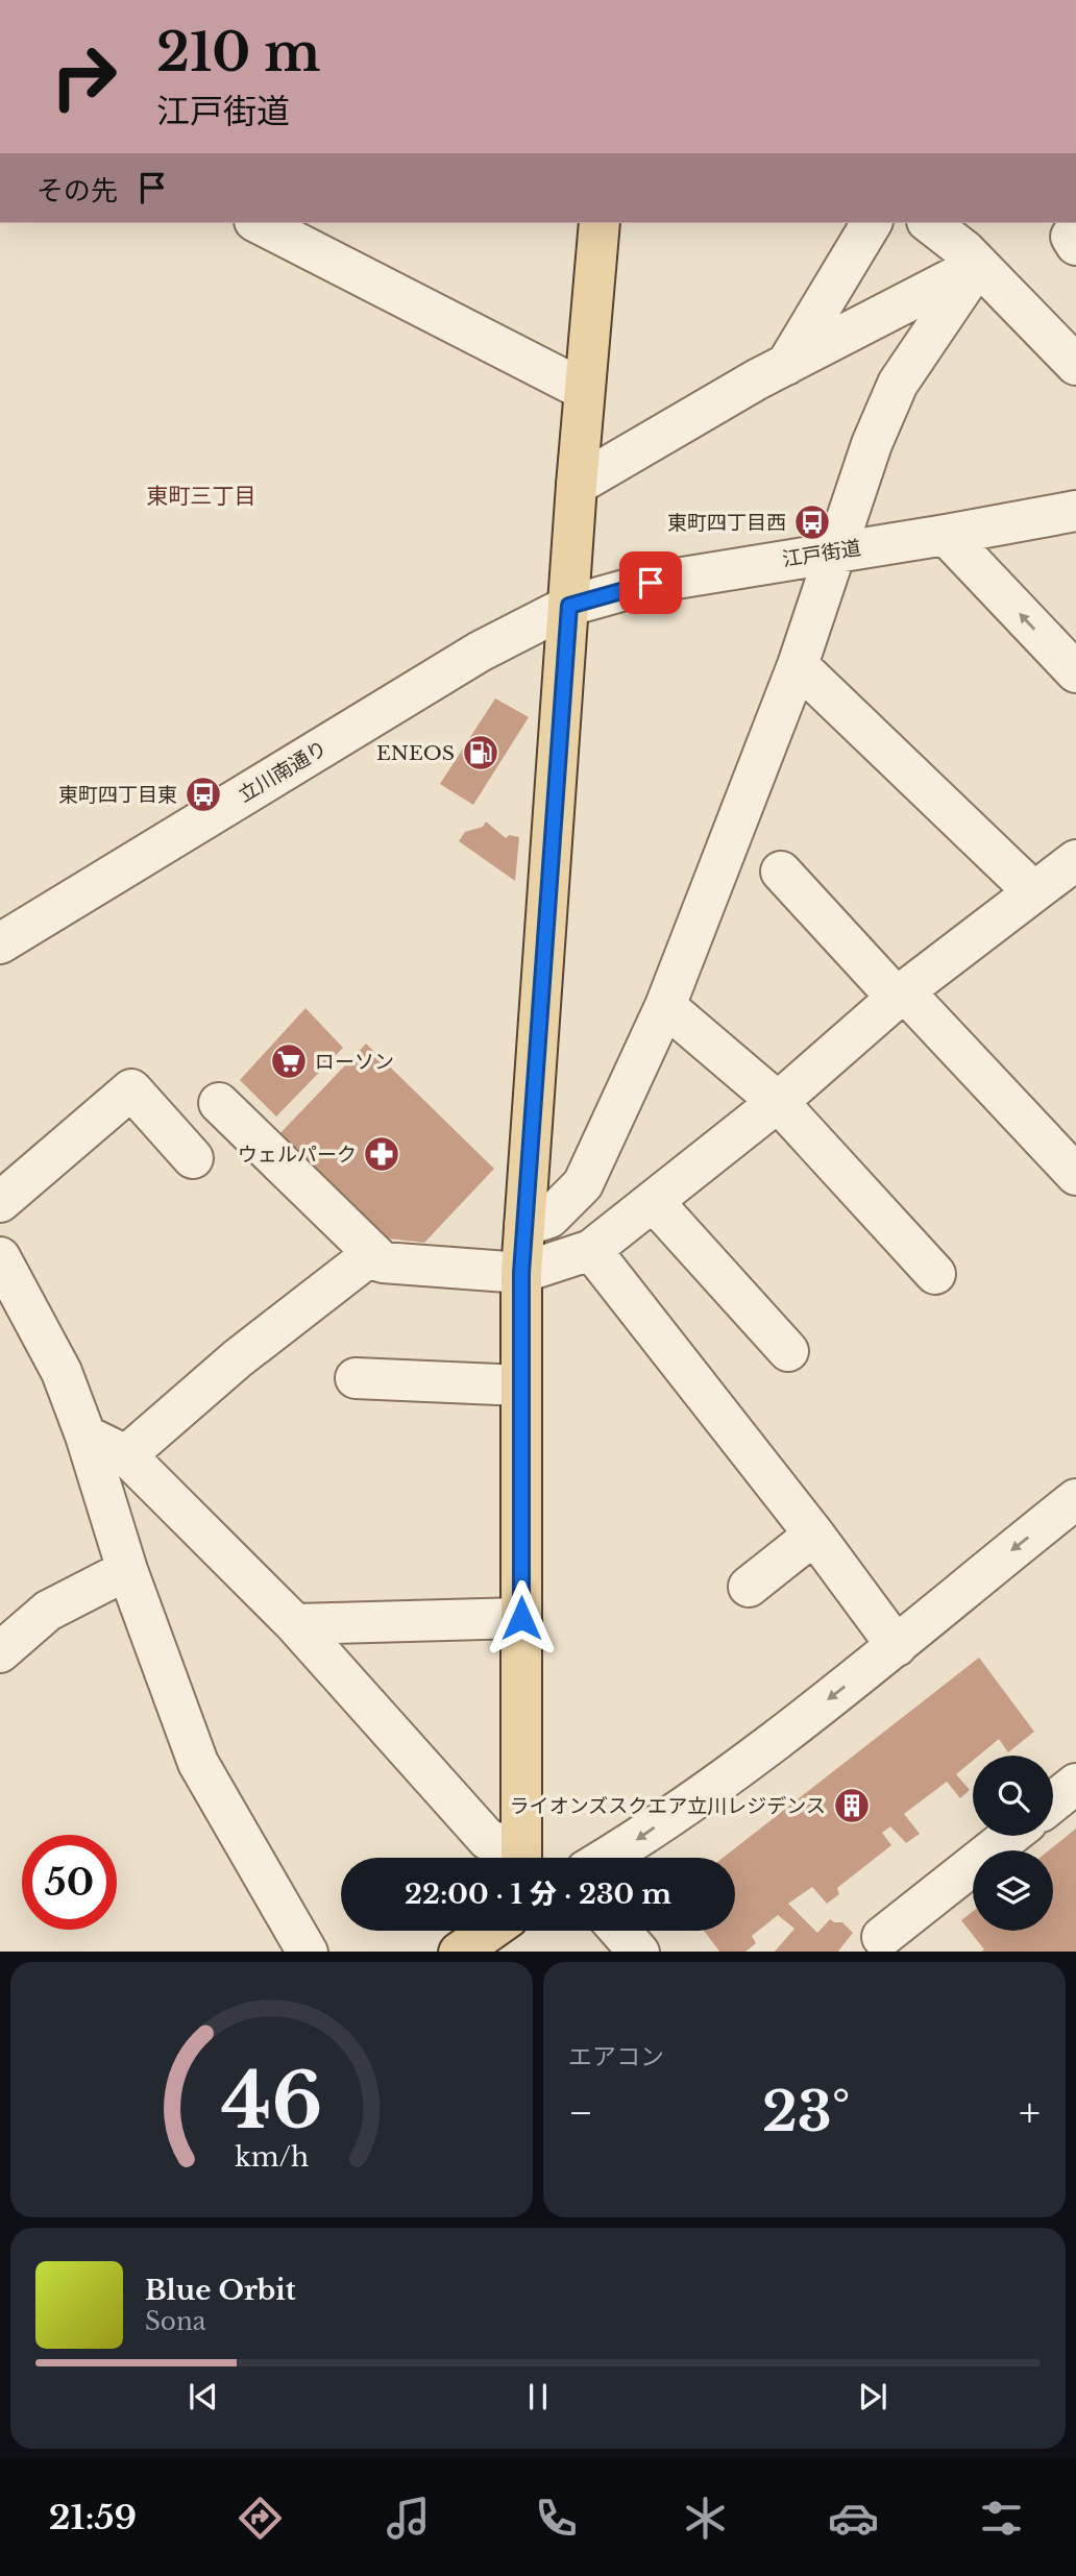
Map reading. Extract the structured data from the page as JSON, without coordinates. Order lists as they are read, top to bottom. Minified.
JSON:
{"streets":{"street":["江戸街道","立川南通り"]},"crossings":[["江戸街道","立川南通り"]],"districts":["東町三丁目"],"places":{"bus stop":["東町四丁目西","東町四丁目東"],"fuel station":["ENEOS"],"supermarket":["ローソン"],"pharmacy":["ウェルパーク"],"building":["ライオンズスクエア立川レジデンス"]},"page":{"turn":["210 m","江戸街道"],"then":"その先","limit":"50","trip":"22:00 · 1 分 · 230 m","tile":"エアコン","heat":["−","23°","+"],"song":["Blue Orbit","Sona"],"tabs":"21:59","gauge":["46","km/h"]}}
